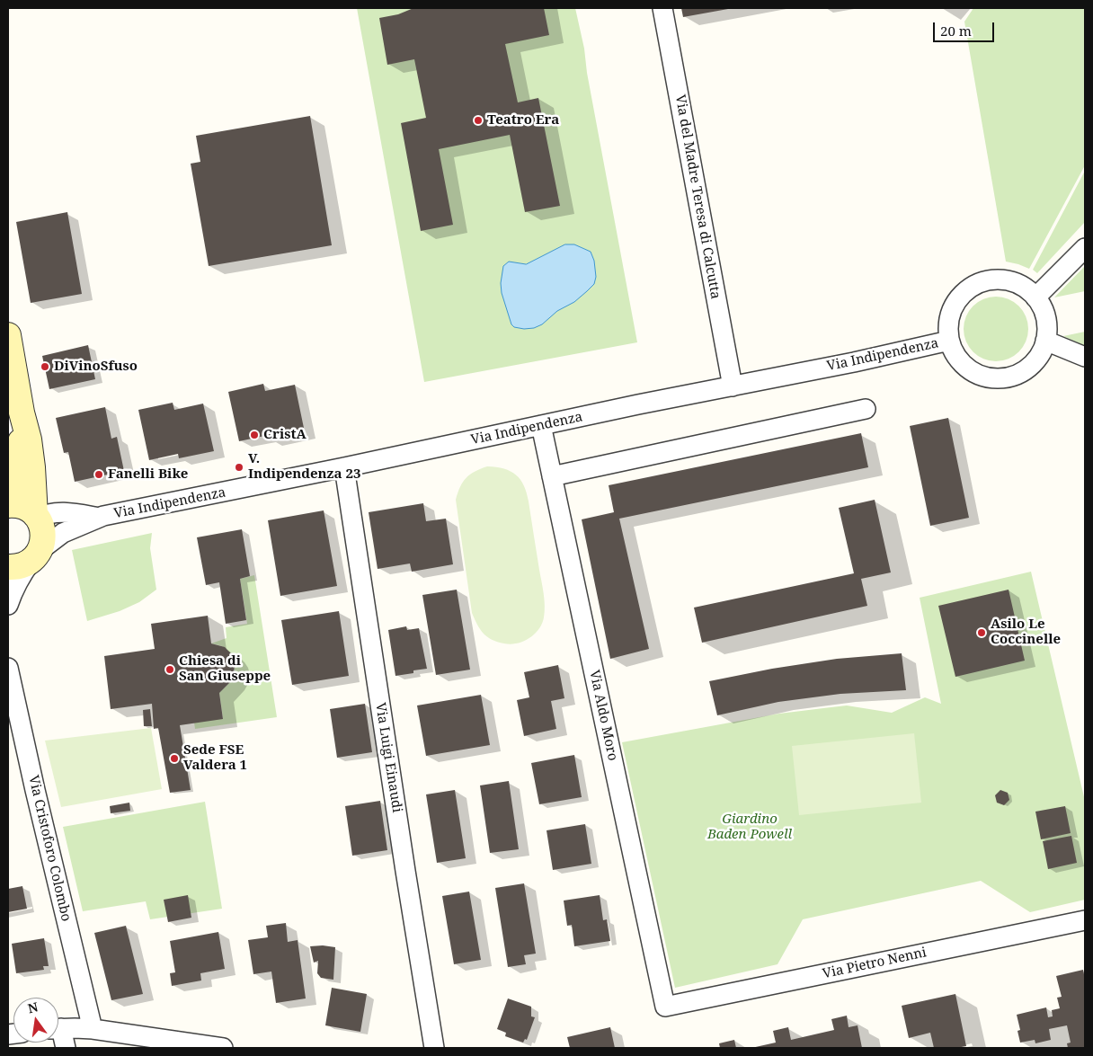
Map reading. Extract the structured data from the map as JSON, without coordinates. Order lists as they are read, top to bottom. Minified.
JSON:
{"streets":{"street":["Via del Madre Teresa di Calcutta","Via Indipendenza","Via Aldo Moro","Via Luigi Einaudi","Via Cristoforo Colombo","Via Pietro Nenni"]},"crossings":[["Via del Madre Teresa di Calcutta","Via Indipendenza"],["Via Indipendenza","Via Aldo Moro"],["Via Indipendenza","Via Luigi Einaudi"],["Via Aldo Moro","Via Pietro Nenni"]],"parks":["Giardino Baden Powell"],"places":["Teatro Era","DiVinoSfuso","CristA","V. Indipendenza 23","Fanelli Bike","Asilo Le Coccinelle","Chiesa di San Giuseppe","Sede FSE Valdera 1"],"scale_bar":"20 m","north":"top"}
